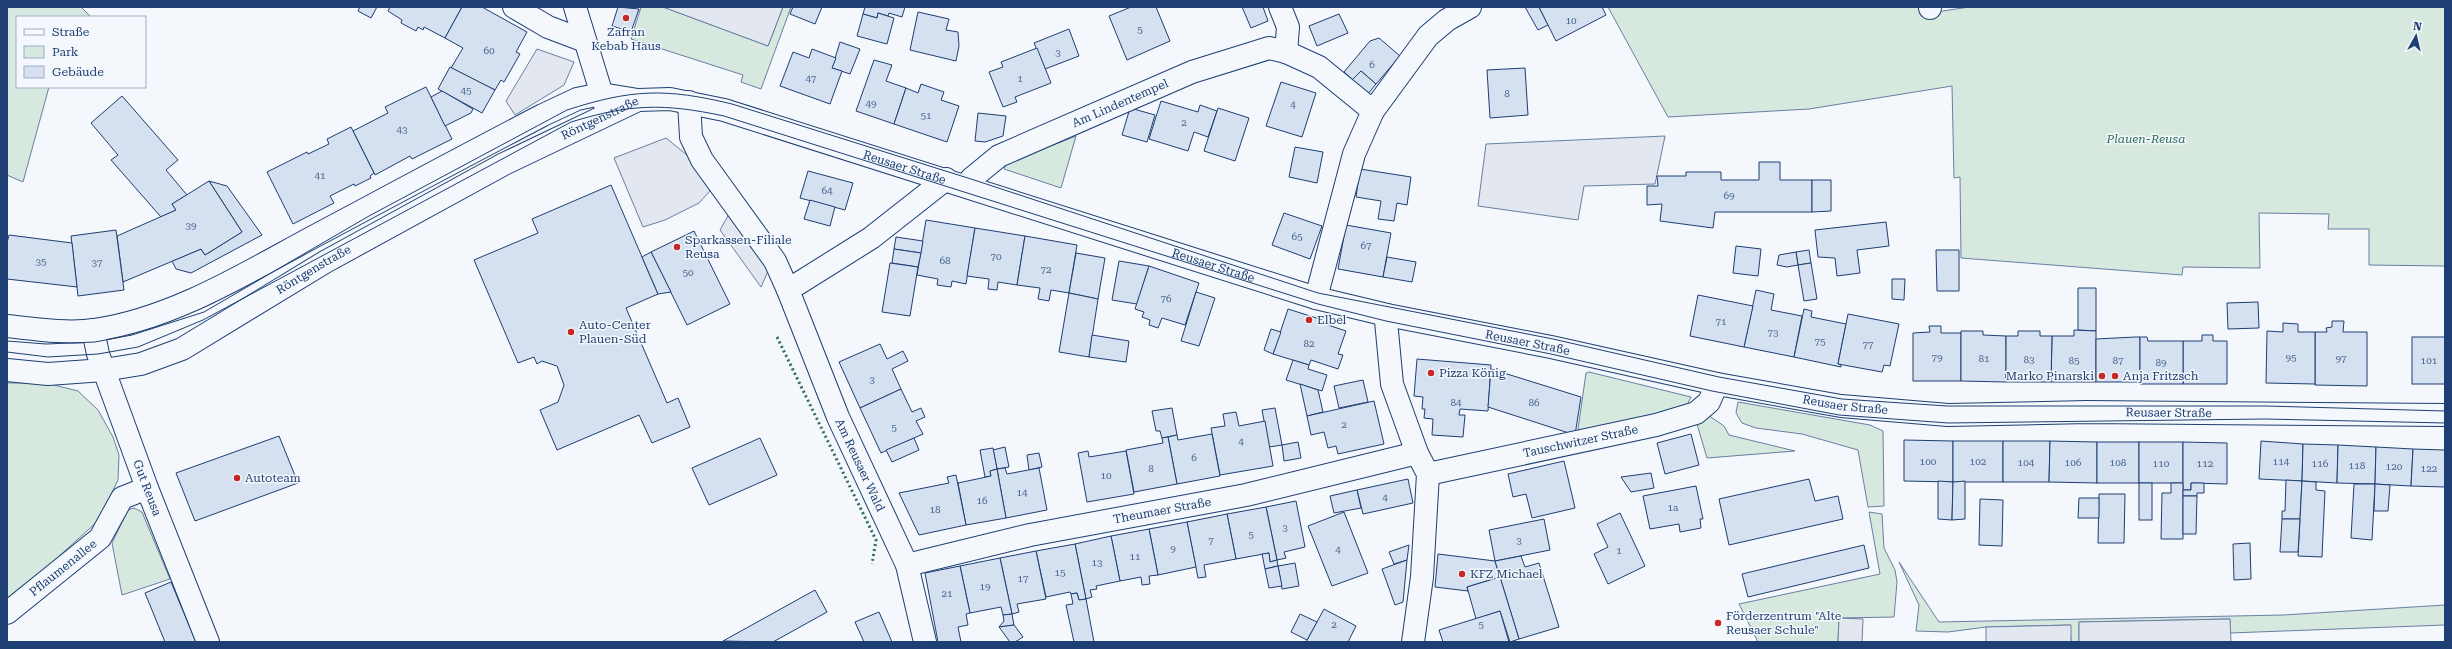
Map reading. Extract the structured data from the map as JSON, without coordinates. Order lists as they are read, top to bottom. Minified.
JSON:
{"streets":{"street":["Am Lindentempel","Röntgenstraße","Reusaer Straße","Tauschwitzer Straße","Am Reusaer Wald","Gut Reusa","Theumaer Straße","Pflaumenallee"]},"crossings":[["Am Lindentempel","Reusaer Straße"],["Röntgenstraße","Reusaer Straße"],["Röntgenstraße","Gut Reusa"],["Reusaer Straße","Tauschwitzer Straße"],["Reusaer Straße","Am Reusaer Wald"],["Am Reusaer Wald","Theumaer Straße"],["Gut Reusa","Pflaumenallee"]],"parks":["Plauen-Reusa"],"places":["Zafran Kebab Haus","Sparkassen-Filiale Reusa","Elbel","Auto-Center Plauen-Süd","Pizza König","Marko Pinarski","Anja Fritzsch","Autoteam","KFZ Michael","Förderzentrum \"Alte Reusaer Schule\""],"house_numbers":["10","5","60","3","6","47","1","45","8","49","4","51","2","43","41","64","69","39","65","67","70","68","35","37","72","50","76","71","73","75","82","77","79","95","81","97","83","85","87","101","89","3","84","86","2","5","4","6","100","102","114","104","106","108","110","112","116","118","120","8","122","10","14","4","16","1a","18","3","5","7","3","9","4","1","11","13","15","17","19","21","2","5"],"legend":["Straße","Park","Gebäude"],"north":"top"}
